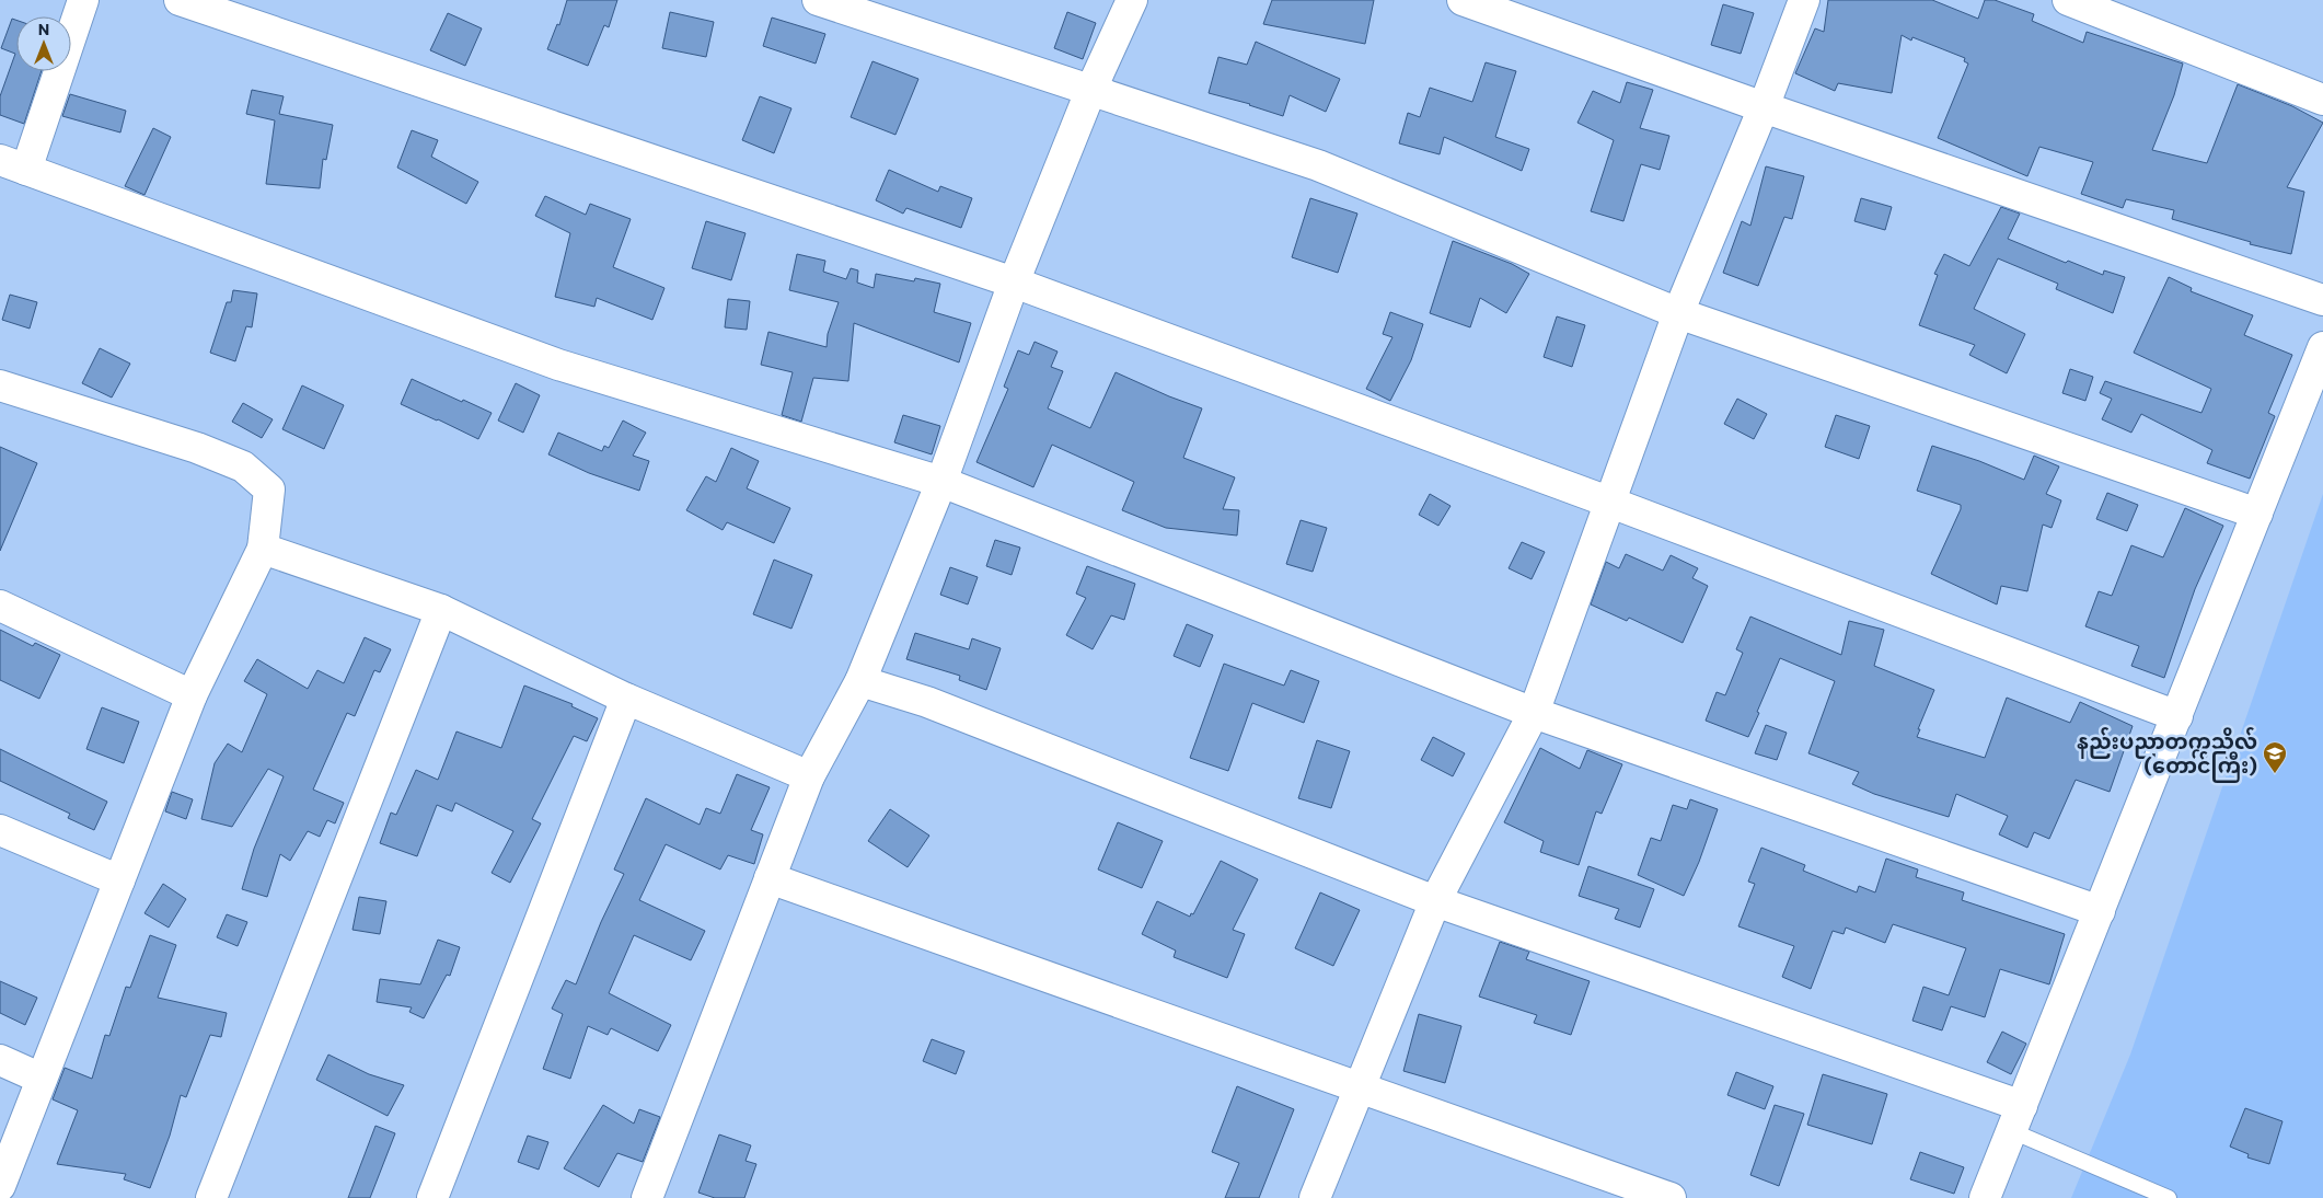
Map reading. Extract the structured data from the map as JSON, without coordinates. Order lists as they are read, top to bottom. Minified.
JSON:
{"places":{"school or university":["နည်းပညာတက္ကသိုလ် (တောင်ကြီး)"]},"north":"top"}
